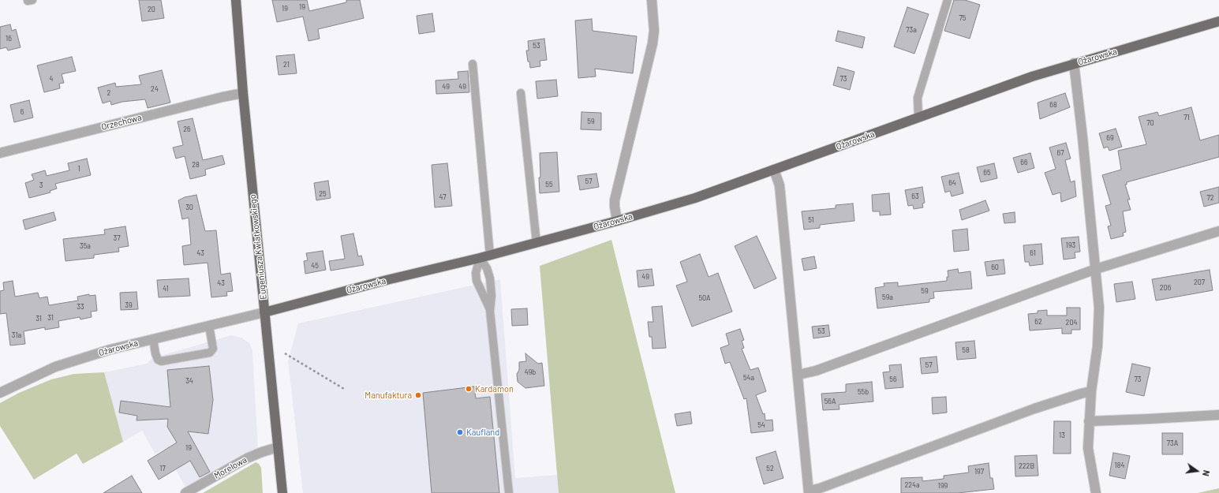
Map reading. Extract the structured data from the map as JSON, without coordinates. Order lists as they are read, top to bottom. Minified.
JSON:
{"streets":{"main road":["Ożarowska","Eugeniusza Kwiatkowskiego"],"street":["Orzechowa","Morelowa"]},"crossings":[["Ożarowska","Eugeniusza Kwiatkowskiego"],["Orzechowa","Eugeniusza Kwiatkowskiego"],["Eugeniusza Kwiatkowskiego","Morelowa"]],"places":["Kardamon","Manufaktura","Kaufland"],"house_numbers":["19","19","20","75","73a","16","53","21","4","73","49","49","24","2","68","6","71","59","70","26","69","67","66","28","1","65","57","64","55","3","25","63","47","72","30","51","37","193","35a","43","61","45","60","49","207","43","206","41","59","59a","50A","39","33","31","31","62","204","53","31a","58","57","49b","54a","56","73","34","55b","56A","54","13","73A","19","184","222B","17","52","197","224a","199"],"north":"right"}
